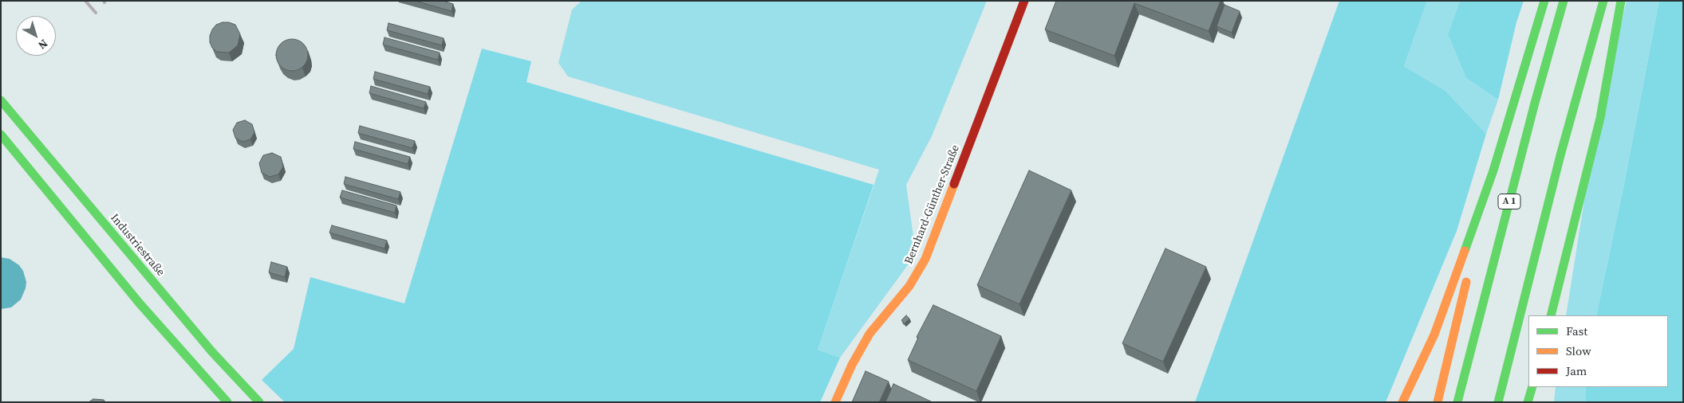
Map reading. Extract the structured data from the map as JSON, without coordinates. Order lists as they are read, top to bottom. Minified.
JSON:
{"streets":{"main road":["A 1","Bernhard-Günther-Straße","Industriestraße"]},"legend":["Fast","Slow","Jam"],"north":"bottom right"}
